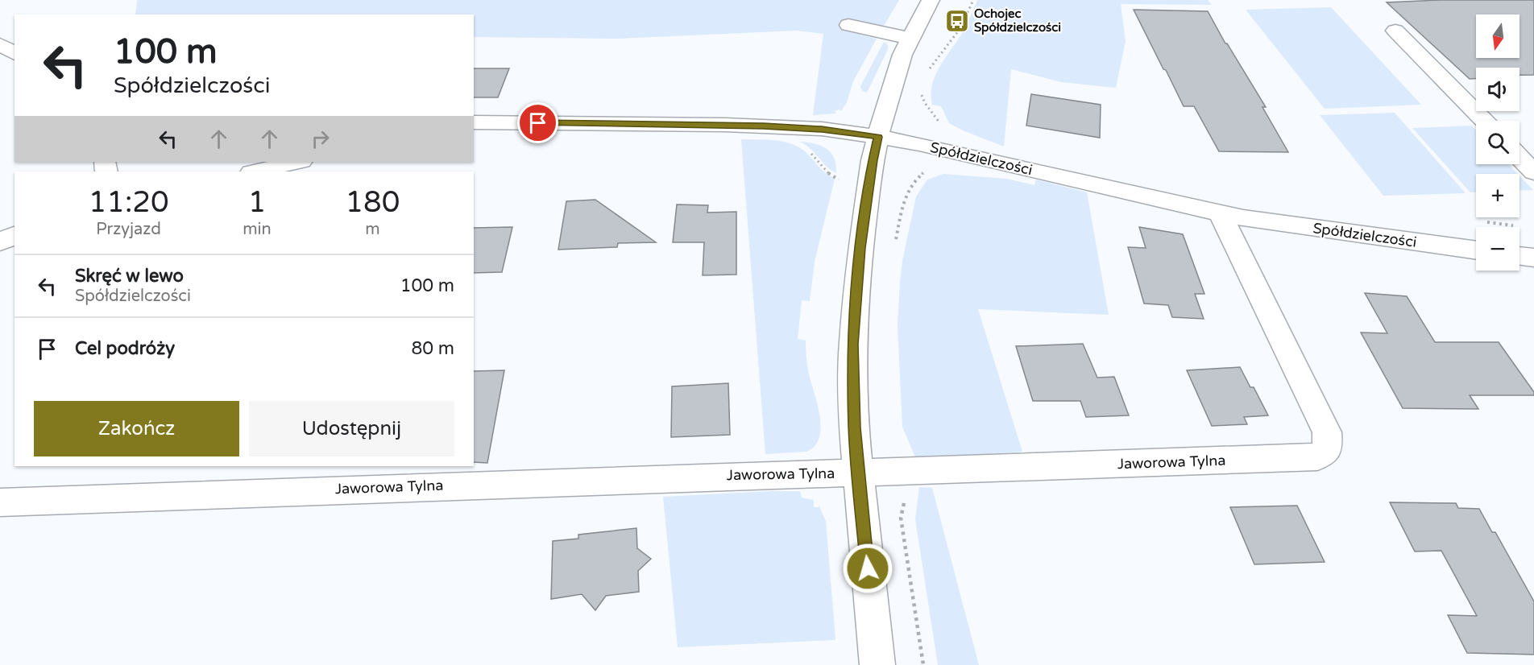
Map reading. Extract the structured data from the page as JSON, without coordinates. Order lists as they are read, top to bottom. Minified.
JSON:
{"streets":{"street":["Spółdzielczości","Jaworowa Tylna"]},"crossings":[["Spółdzielczości","Jaworowa Tylna"]],"places":{"bus stop":["Ochojec Spółdzielczości"]},"north":"bottom","page":{"map_buttons":["+","−"],"turn":["100 m","Spółdzielczości"],"eta":["11:20","Przyjazd","1","min","180","m"],"list":[{"name":"Skręć w lewo","note":"Spółdzielczości","value":"100 m"},{"name":"Cel podróży","value":"80 m"}],"buttons":["Zakończ","Udostępnij"]}}
